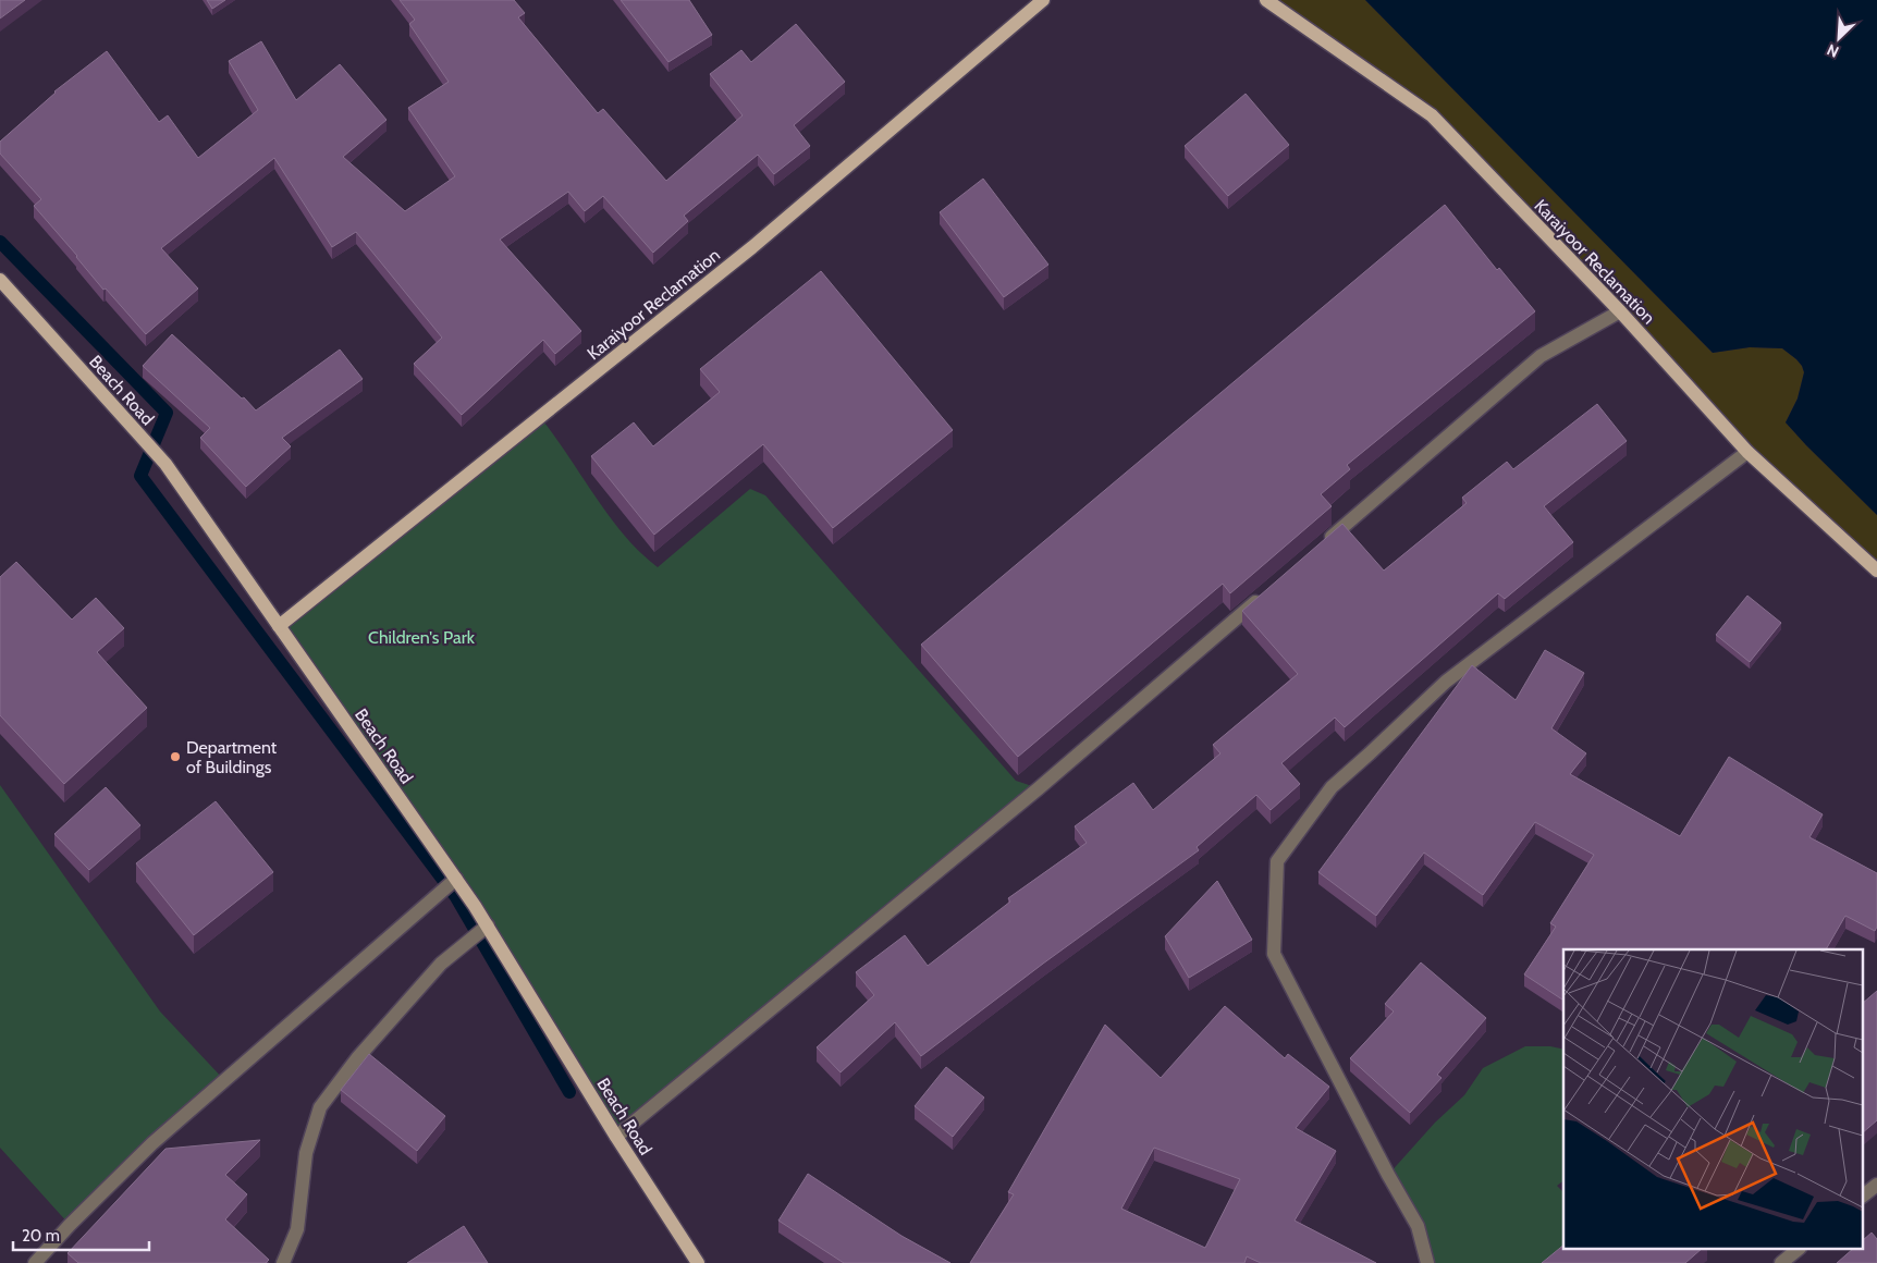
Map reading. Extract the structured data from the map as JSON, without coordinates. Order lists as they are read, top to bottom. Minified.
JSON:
{"streets":{"main road":["Karaiyoor Reclamation","Beach Road"]},"crossings":[["Karaiyoor Reclamation","Beach Road"]],"parks":["Children's Park"],"places":["Department of Buildings"],"scale_bar":"20 m","north":"bottom left"}
